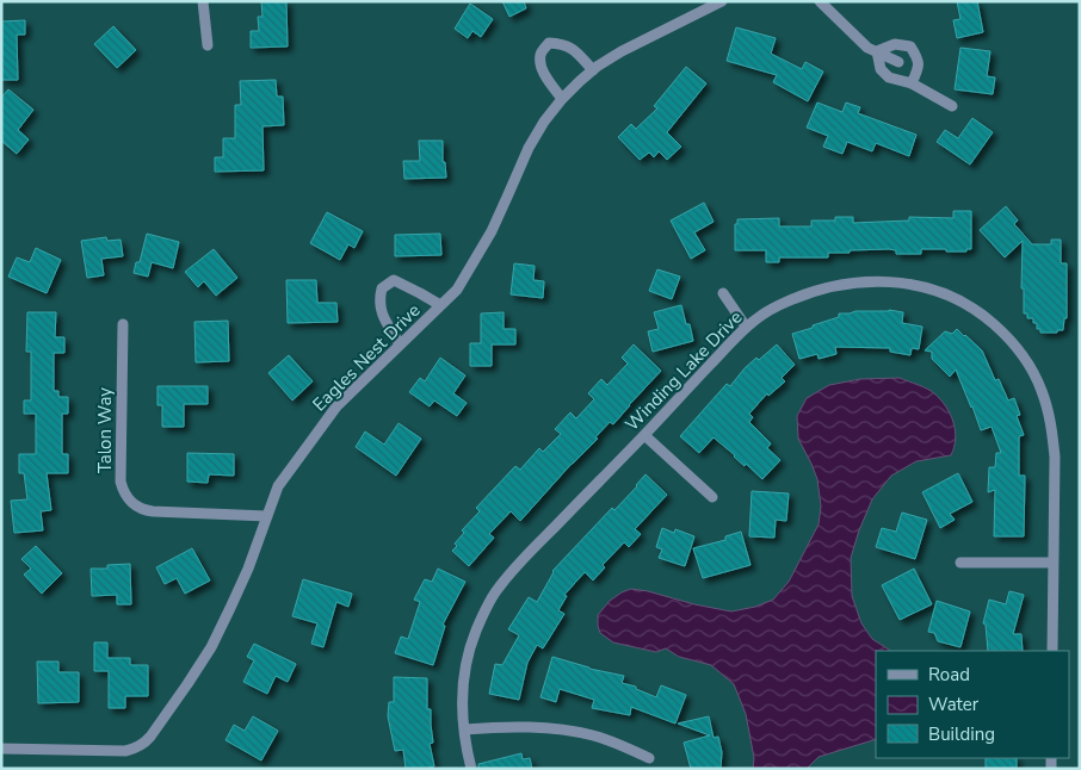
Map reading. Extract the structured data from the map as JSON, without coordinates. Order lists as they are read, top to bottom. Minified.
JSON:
{"streets":{"street":["Eagles Nest Drive","Winding Lake Drive","Talon Way"]},"crossings":[["Eagles Nest Drive","Talon Way"]],"legend":["Road","Water","Building"]}
